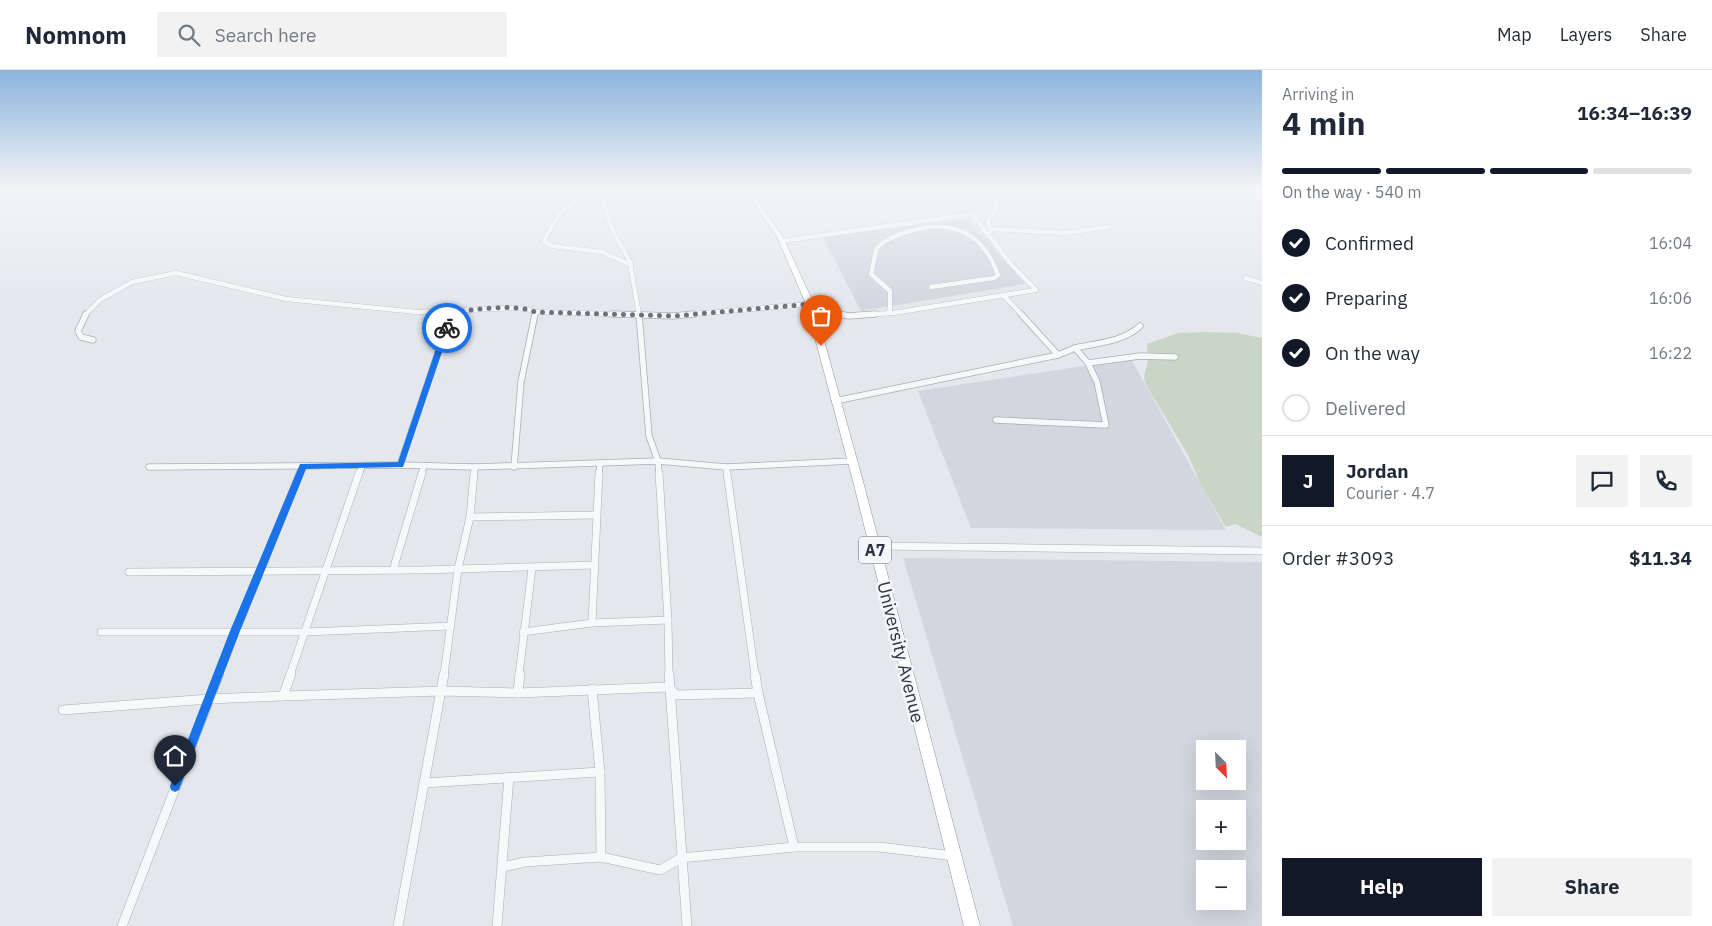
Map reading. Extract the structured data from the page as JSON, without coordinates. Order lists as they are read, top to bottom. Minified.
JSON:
{"streets":{"highway":["A7","University Avenue"]},"north":"bottom right","page":{"header":"Nomnom","search":"Search here","nav":["Map","Layers","Share"],"heading":["4 min","Arriving in","16:34–16:39"],"panel":["Jordan","Courier · 4.7","Order #3093","$11.34"],"bar":"On the way · 540 m","list":[["Confirmed","16:04"],["Preparing","16:06"],["On the way","16:22"],"Delivered"],"round":"J","map_buttons":["+","−"],"buttons":["Help","Share"]}}
